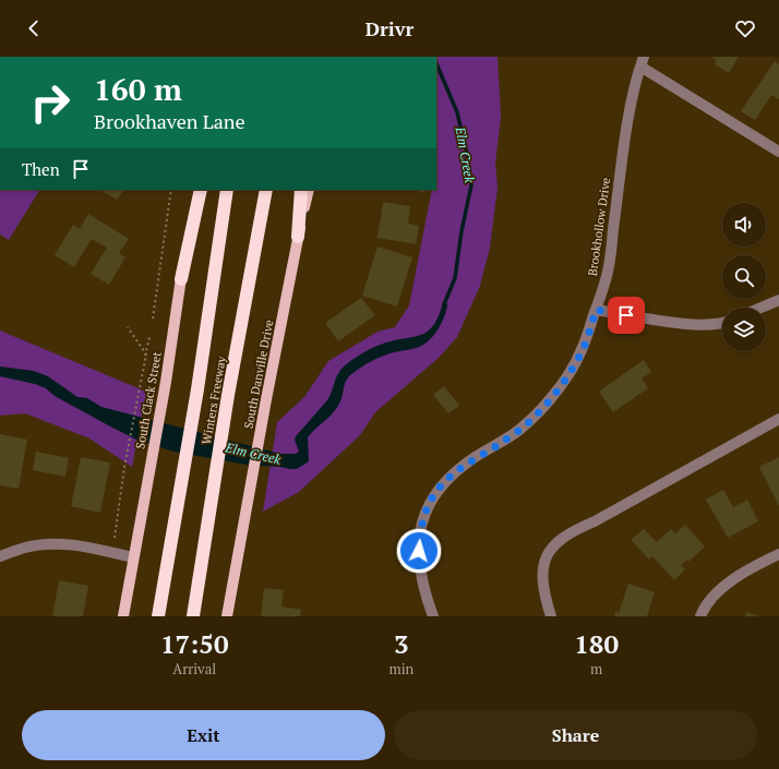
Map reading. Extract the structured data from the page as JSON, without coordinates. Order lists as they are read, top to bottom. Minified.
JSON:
{"streets":{"highway":["Winters Freeway"],"main road":["South Danville Drive","South Clack Street"],"street":["Brookhollow Drive"]},"water":["Elm Creek"],"page":{"header":"Drivr","turn":["160 m","Brookhaven Lane"],"then":"Then","eta":["17:50","Arrival","3","min","180","m"],"buttons":["Exit","Share"]}}
